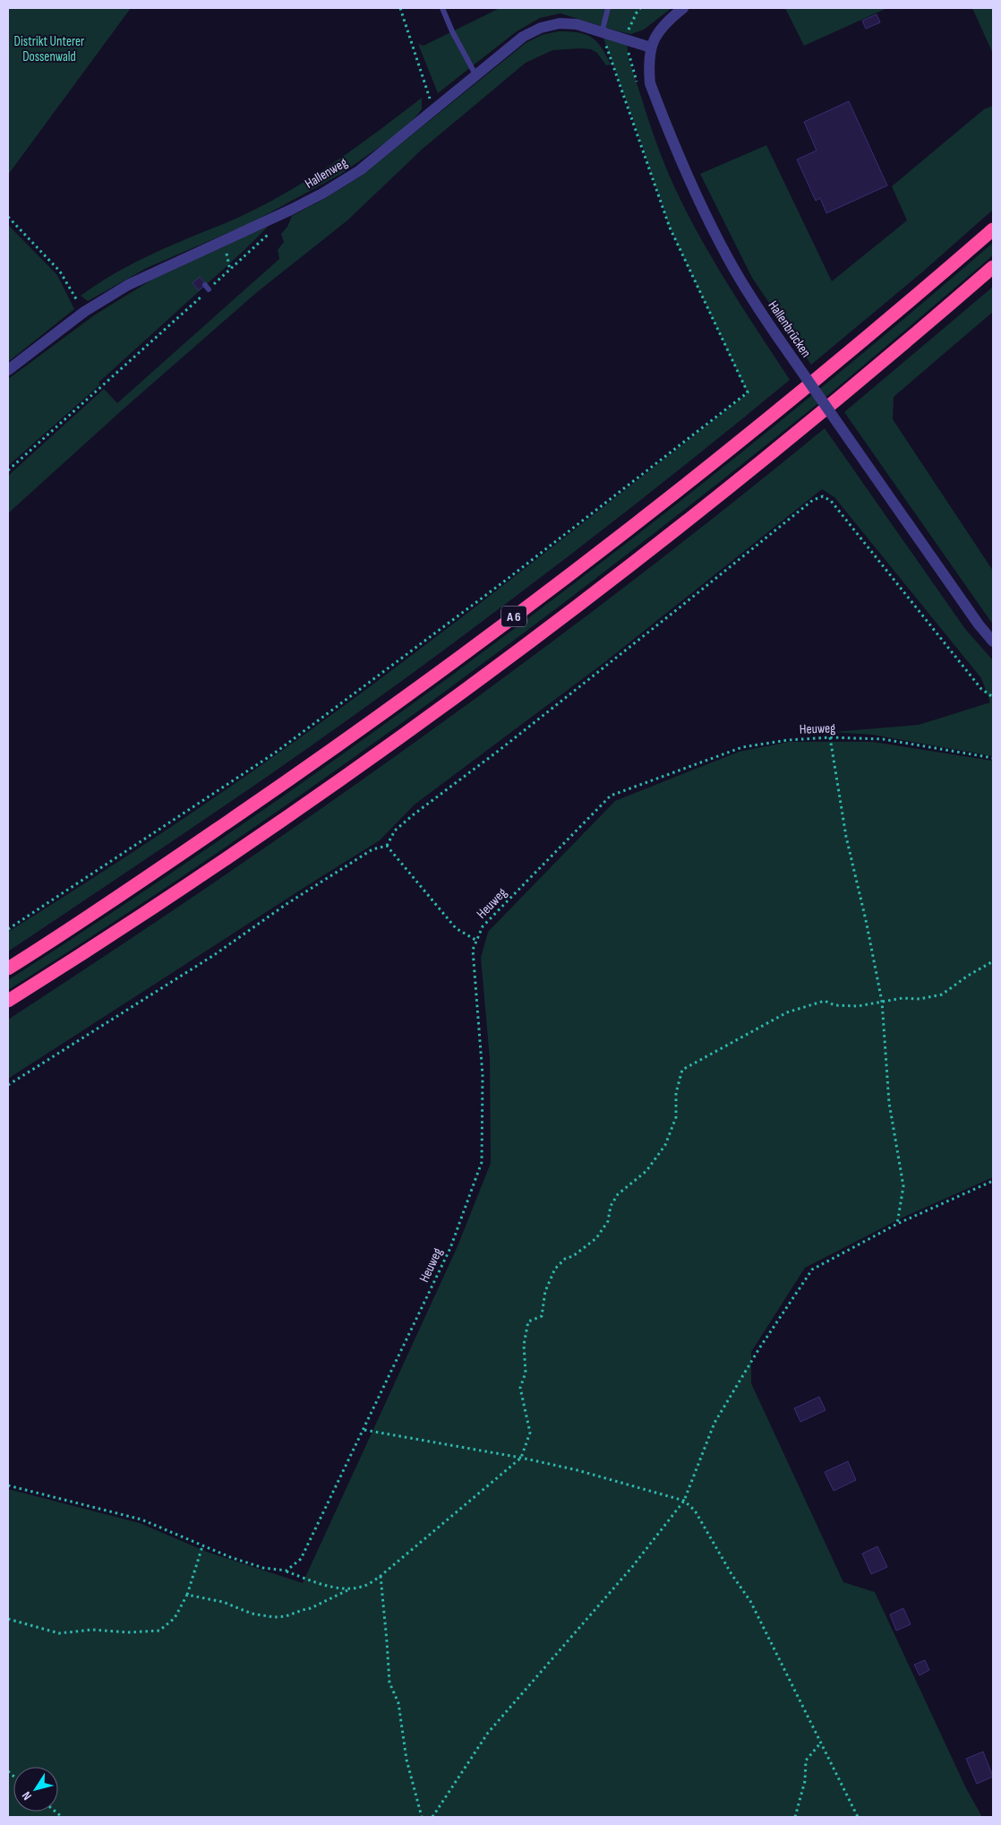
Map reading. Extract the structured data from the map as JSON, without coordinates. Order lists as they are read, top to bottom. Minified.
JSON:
{"streets":{"highway":["A 6"],"street":["Hallenweg","Hallenbrücken"],"path":["Heuweg"]},"crossings":[["Hallenweg","Hallenbrücken"]],"parks":["Distrikt Unterer Dossenwald"],"north":"bottom left"}
